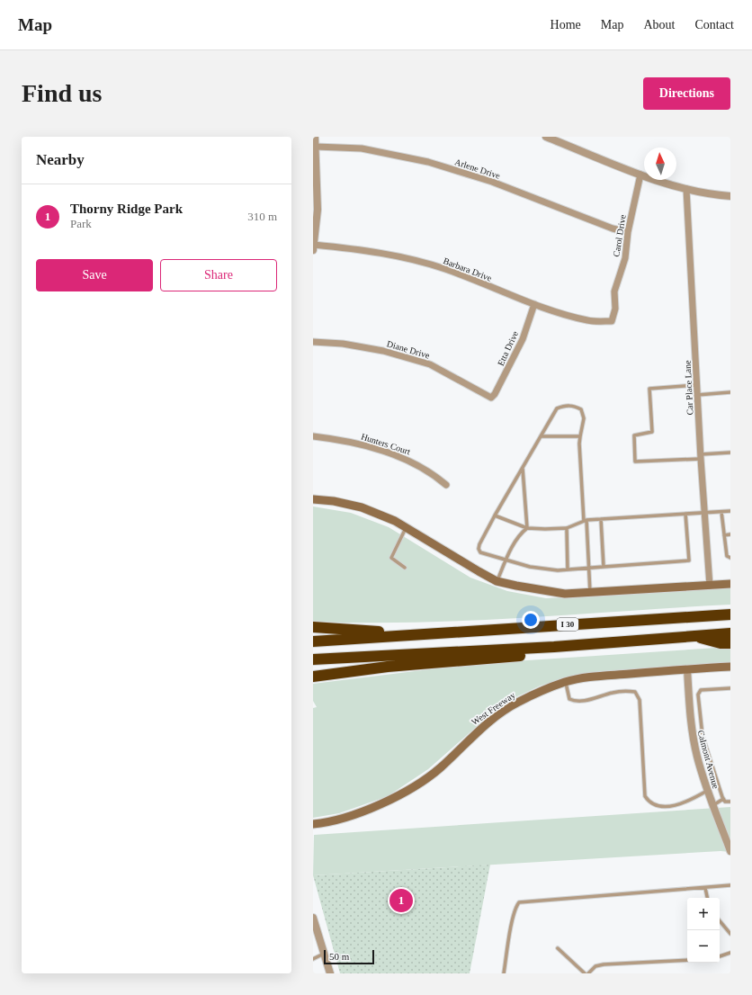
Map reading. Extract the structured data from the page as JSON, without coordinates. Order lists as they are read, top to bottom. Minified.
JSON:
{"streets":{"highway":["I 30"],"main road":["West Freeway"],"street":["Arlene Drive","Carol Drive","Barbara Drive","Etta Drive","Diane Drive","Car Place Lane","Hunters Court","Calmont Avenue"]},"crossings":[["Arlene Drive","Carol Drive"],["Carol Drive","Barbara Drive"],["Barbara Drive","Etta Drive"],["Etta Drive","Diane Drive"],["West Freeway","Calmont Avenue"]],"scale_bar":"50 m","north":"top","page":{"header":"Map","nav":["Home","Map","About","Contact"],"buttons":["Directions",["Save","Share"]],"title":"Find us","heading":"Nearby","list":[{"mark":"1","name":"Thorny Ridge Park","note":"Park","value":"310 m"}],"pins":"1","map_buttons":["+","−"],"scale":"50 m"}}
